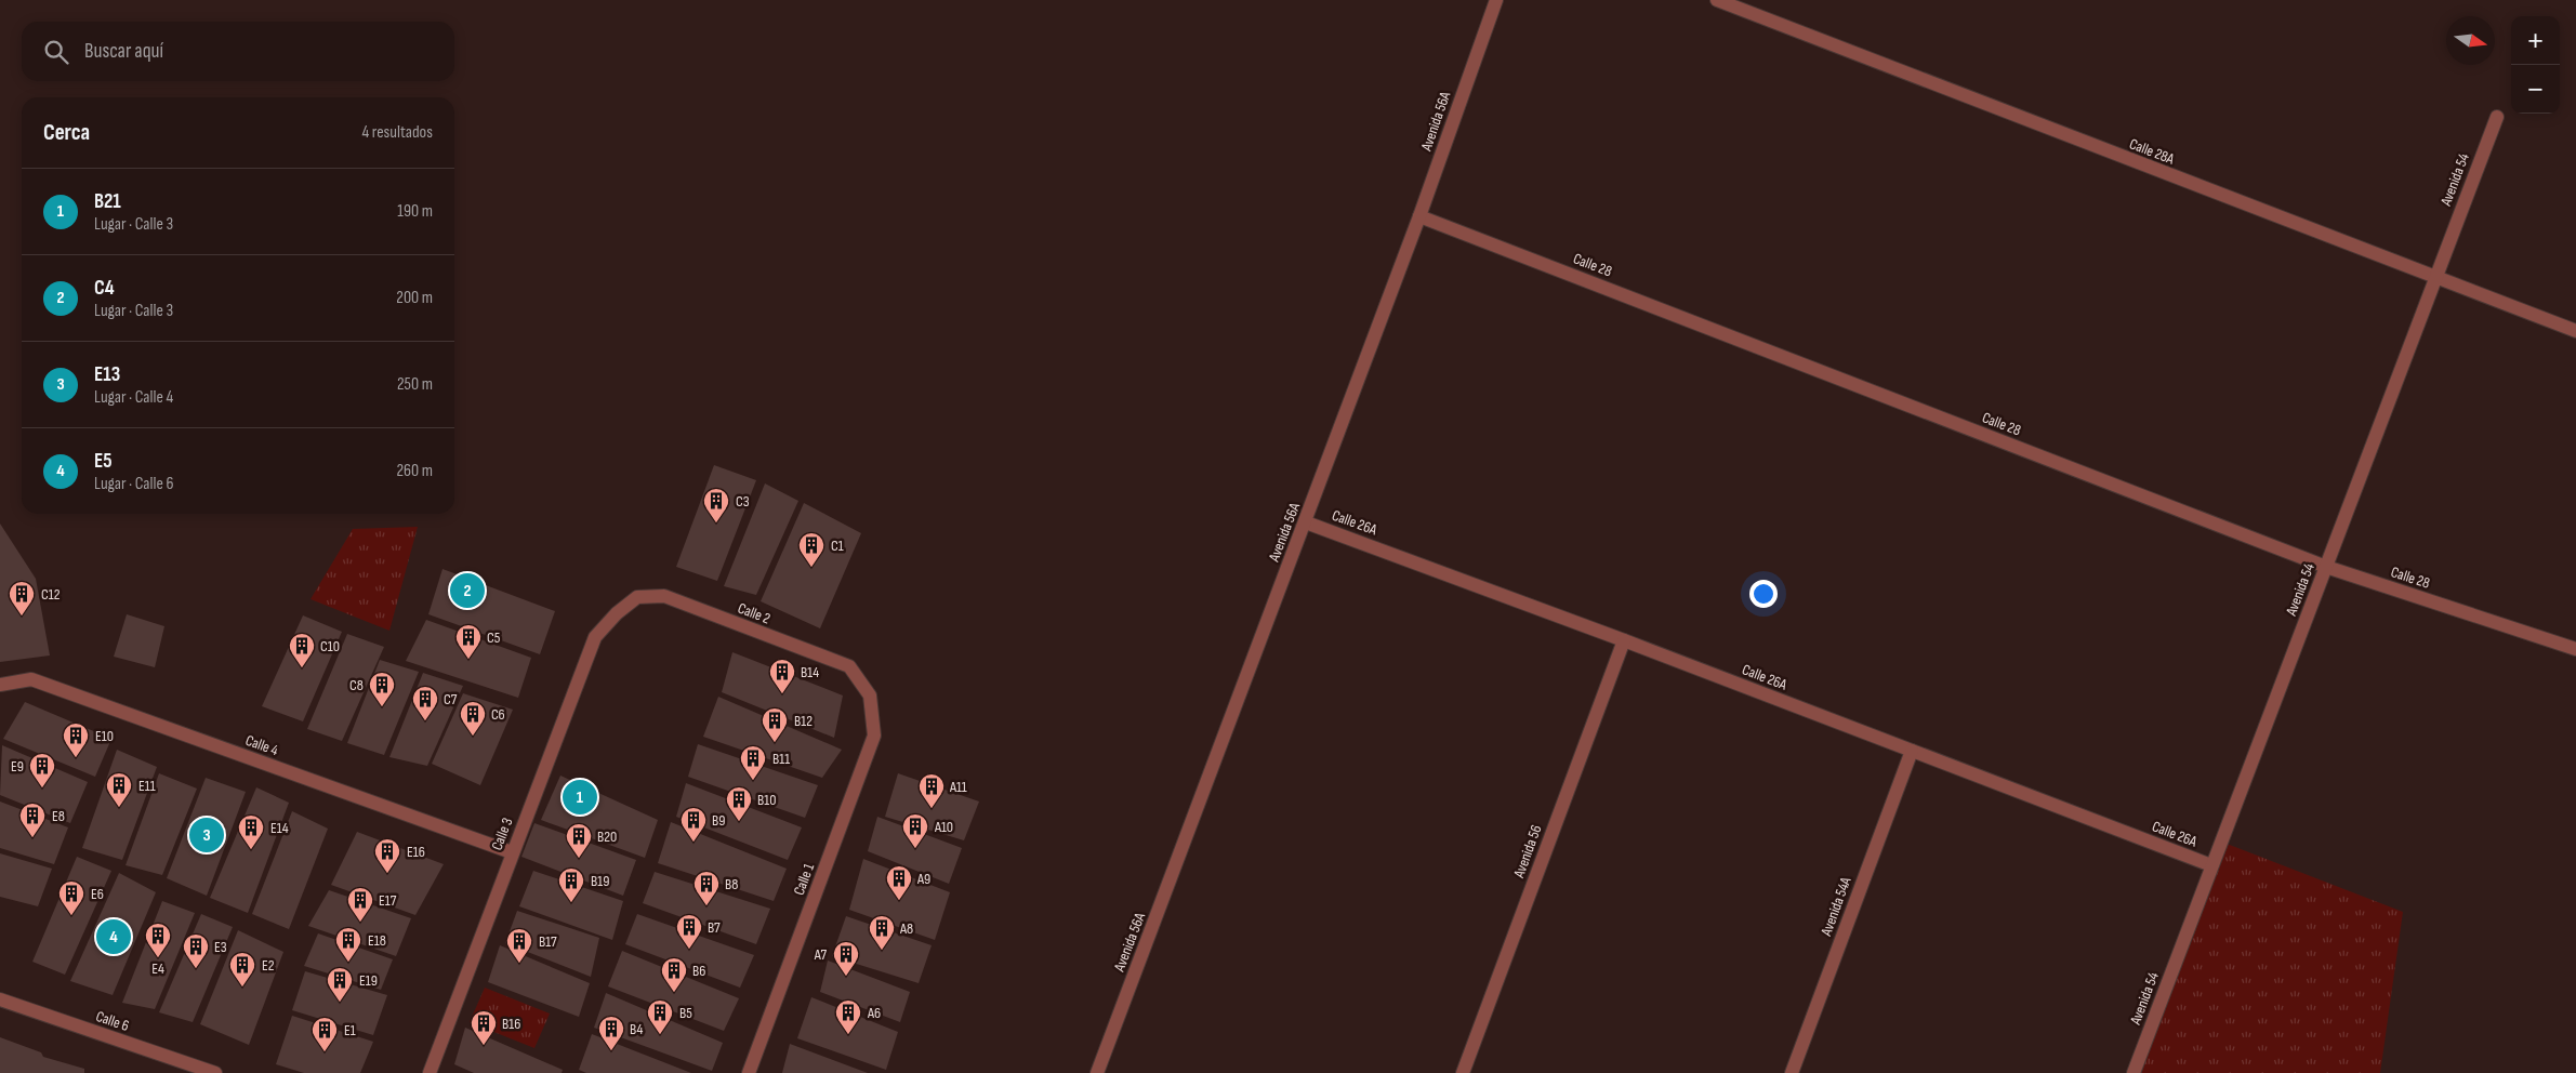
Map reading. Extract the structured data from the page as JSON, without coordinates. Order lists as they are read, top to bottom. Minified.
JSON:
{"streets":{"street":["Avenida 56A","Calle 28A","Avenida 54","Calle 28","Calle 26A","Calle 2","Calle 4","Calle 3","Avenida 56","Calle 1","Avenida 54A","Calle 6"]},"crossings":[["Avenida 56A","Calle 28"],["Avenida 56A","Calle 26A"],["Calle 28A","Avenida 54"],["Avenida 54","Calle 28"],["Avenida 54","Calle 26A"],["Calle 26A","Avenida 56"],["Calle 26A","Avenida 54A"],["Calle 2","Calle 3"],["Calle 2","Calle 1"],["Calle 4","Calle 3"]],"places":{"building":["C3","C1","C12","C5","C10","B14","C8","C7","C6","B12","E10","B11","E9","E11","A11","B10","E8","B9","A10","E14","B20","E16","A9","B19","B8","E6","E17","B7","A8","E4","E18","B17","E3","A7","E2","B6","E19","B5","A6","B16","B4","E1"]},"north":"right","page":{"map_buttons":["+","−"],"search":"Buscar aquí","heading":["Cerca","4 resultados"],"list":[{"mark":"1","name":"B21","note":"Lugar · Calle 3","value":"190 m"},{"mark":"2","name":"C4","note":"Lugar · Calle 3","value":"200 m"},{"mark":"3","name":"E13","note":"Lugar · Calle 4","value":"250 m"},{"mark":"4","name":"E5","note":"Lugar · Calle 6","value":"260 m"}],"pins":["2","1","3","4"]}}
